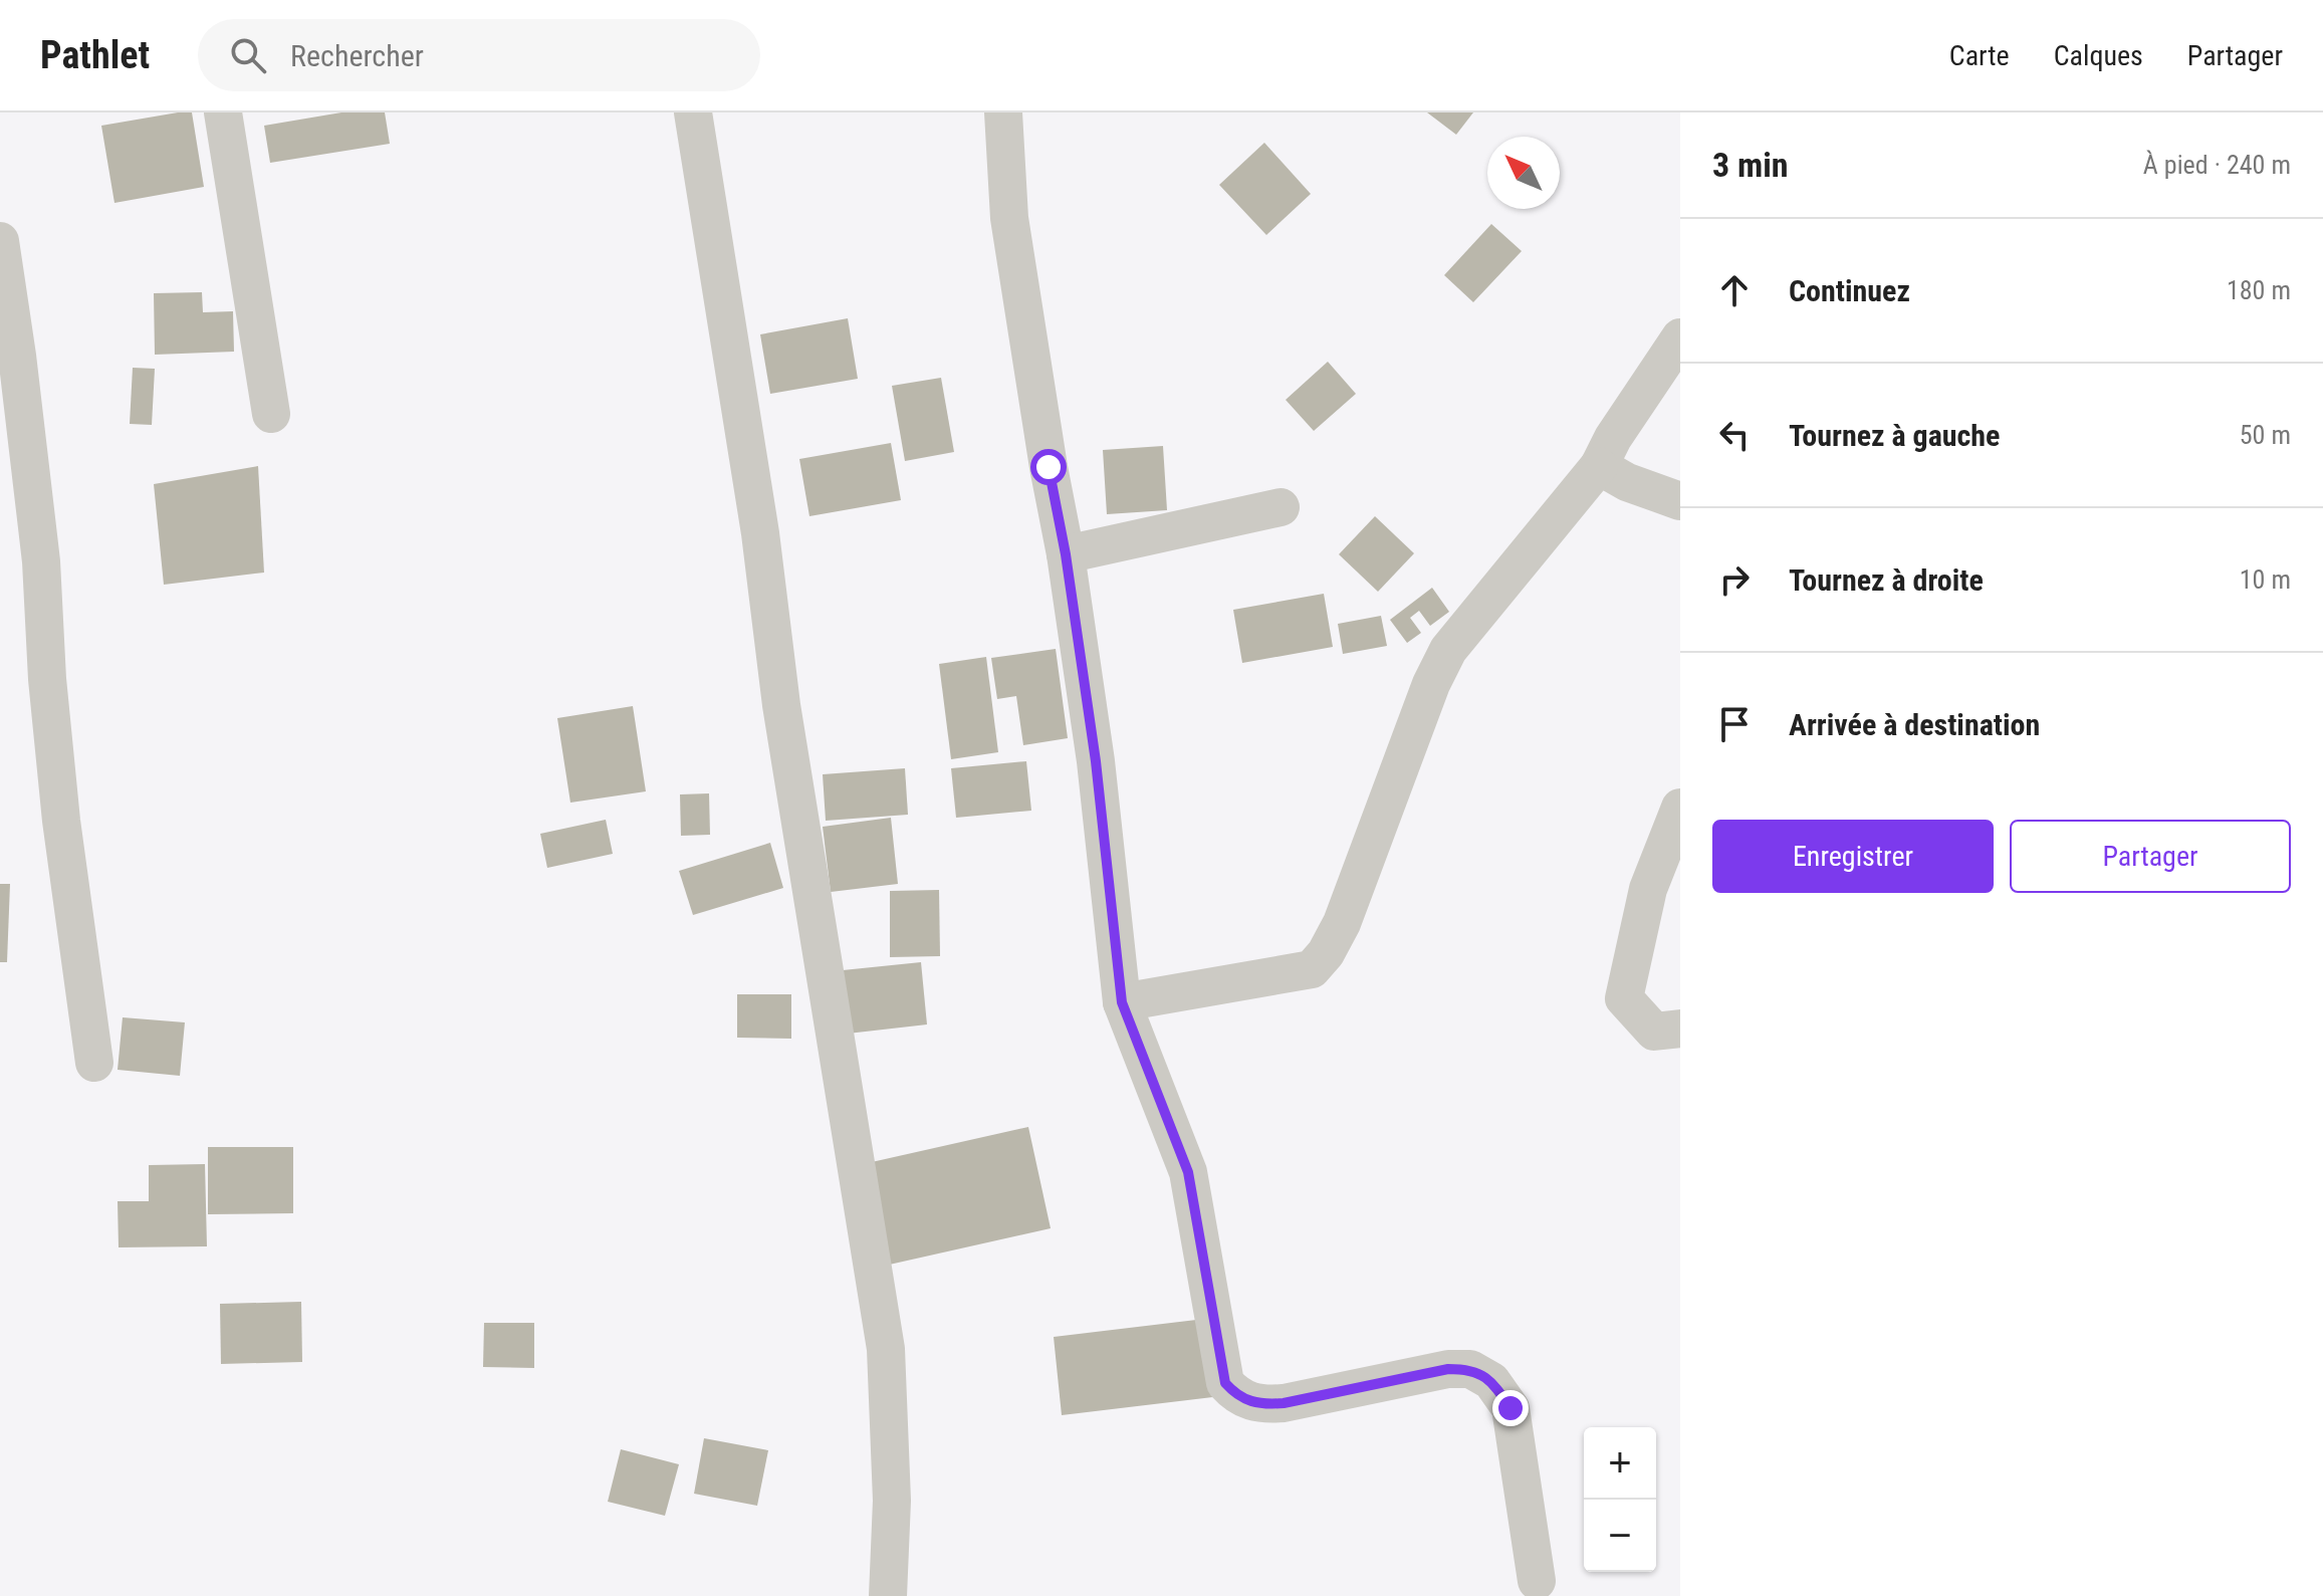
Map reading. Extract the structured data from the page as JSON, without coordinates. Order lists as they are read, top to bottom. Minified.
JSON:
{"north":"top left","page":{"header":"Pathlet","search":"Rechercher","nav":["Carte","Calques","Partager"],"heading":["3 min","À pied · 240 m"],"list":[["Continuez","180 m"],["Tournez à gauche","50 m"],["Tournez à droite","10 m"],"Arrivée à destination"],"buttons":["Enregistrer","Partager"],"map_buttons":["+","−"]}}
